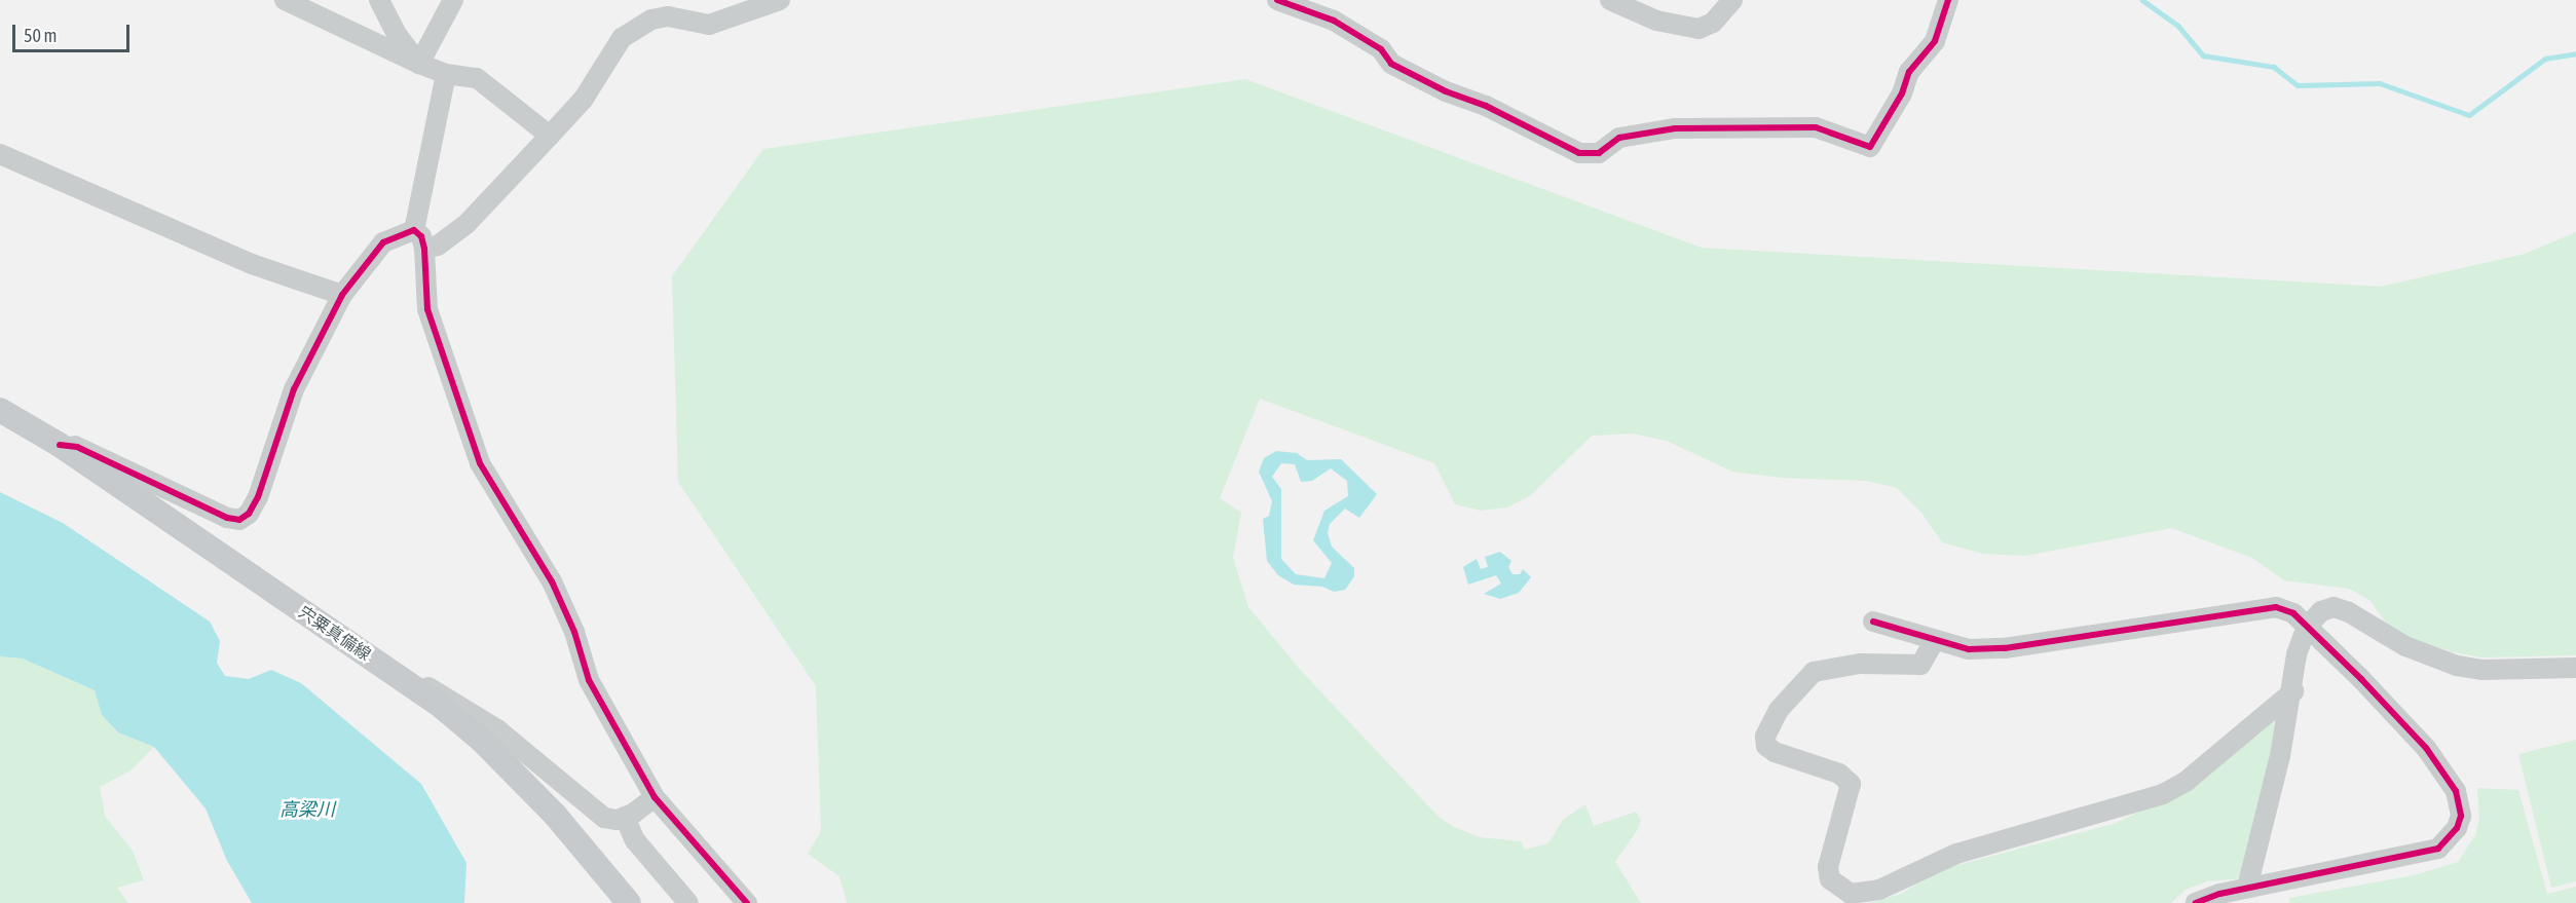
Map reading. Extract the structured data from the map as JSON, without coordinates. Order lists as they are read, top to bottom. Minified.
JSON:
{"streets":{"main road":["宍粟真備線"]},"water":["高梁川"],"scale_bar":"50 m"}
